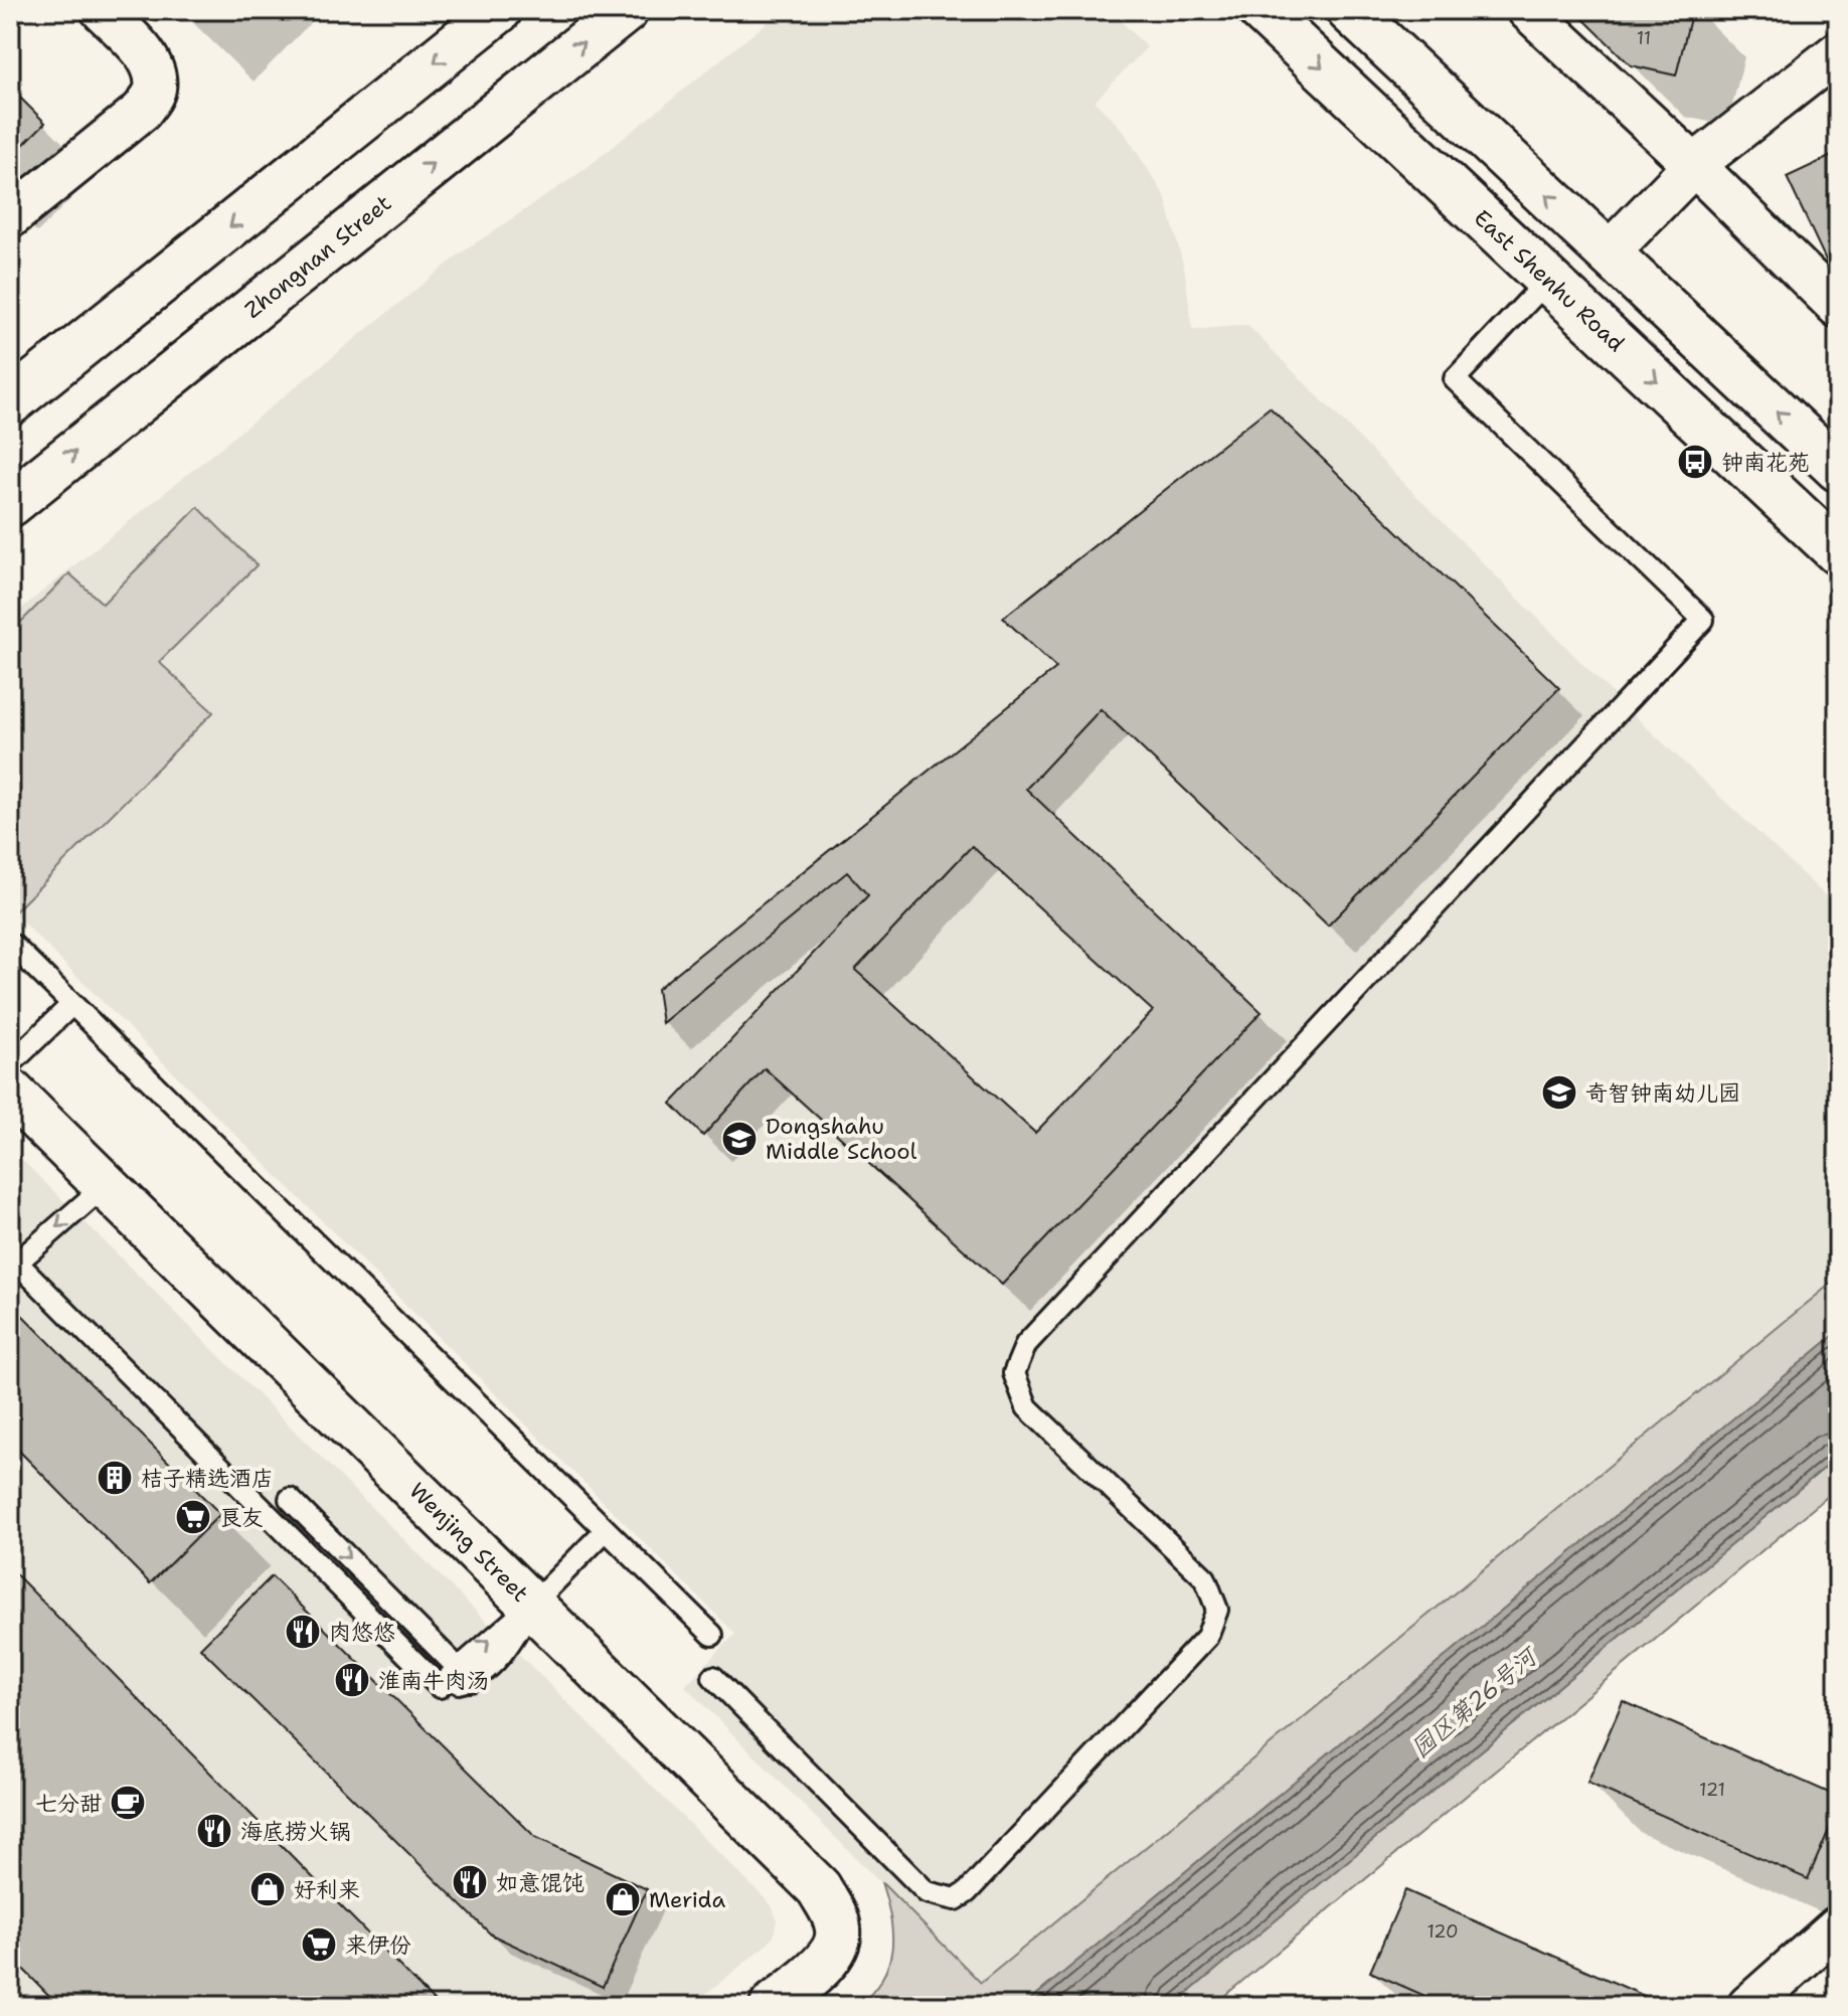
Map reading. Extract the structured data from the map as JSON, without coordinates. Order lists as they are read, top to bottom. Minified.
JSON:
{"streets":{"main road":["Zhongnan Street","East Shenhu Road","Wenjing Street"]},"water":["园区第26号河"],"places":{"bus stop":["钟南花苑"],"school or university":["奇智钟南幼儿园","Dongshahu Middle School"],"building":["桔子精选酒店"],"supermarket":["良友","来伊份"],"restaurant":["肉悠悠","淮南牛肉汤","海底捞火锅","如意馄饨"],"cafe":["七分甜"],"shop":["好利来","Merida"]},"house_numbers":["11","121","120"]}
